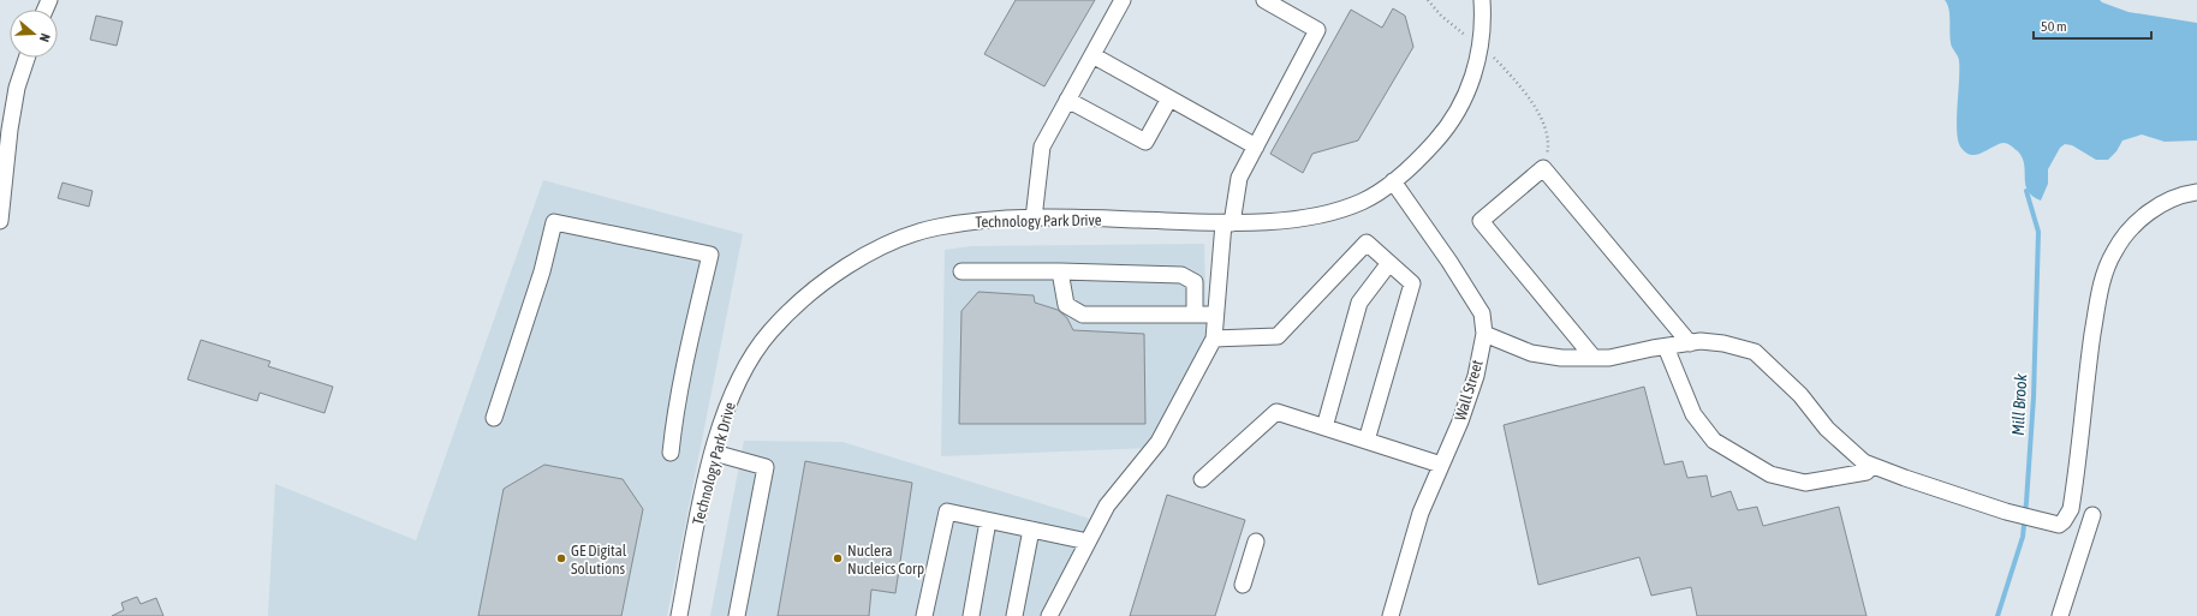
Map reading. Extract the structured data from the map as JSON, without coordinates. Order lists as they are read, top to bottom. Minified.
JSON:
{"streets":{"street":["Technology Park Drive","Wall Street"]},"crossings":[["Technology Park Drive","Wall Street"]],"water":["Mill Brook"],"places":["GE Digital Solutions","Nuclera Nucleics Corp"],"scale_bar":"50 m","north":"right"}
